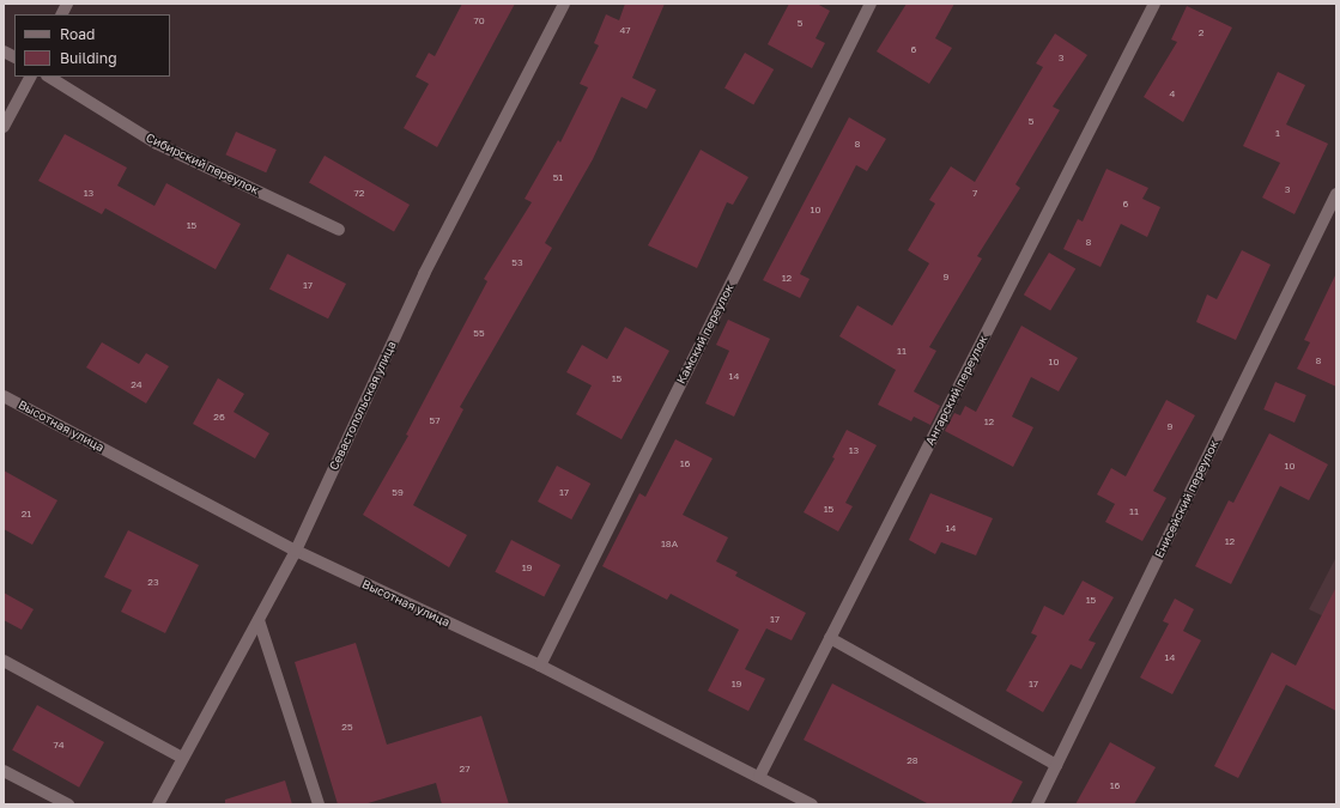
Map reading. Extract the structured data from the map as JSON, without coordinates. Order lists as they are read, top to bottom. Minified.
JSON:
{"streets":{"street":["Сибирский переулок","Камский переулок","Ангарский переулок","Севастопольская улица","Высотная улица","Енисейский переулок"]},"crossings":[["Камский переулок","Высотная улица"],["Ангарский переулок","Высотная улица"],["Севастопольская улица","Высотная улица"]],"house_numbers":["70","5","47","2","6","3","4","5","1","8","51","3","13","72","7","6","10","15","8","53","9","12","17","55","11","8","10","14","15","24","26","57","12","9","13","16","10","59","17","15","11","21","14","12","18А","19","23","15","17","14","19","17","25","74","28","27","16"],"legend":["Road","Building"]}
